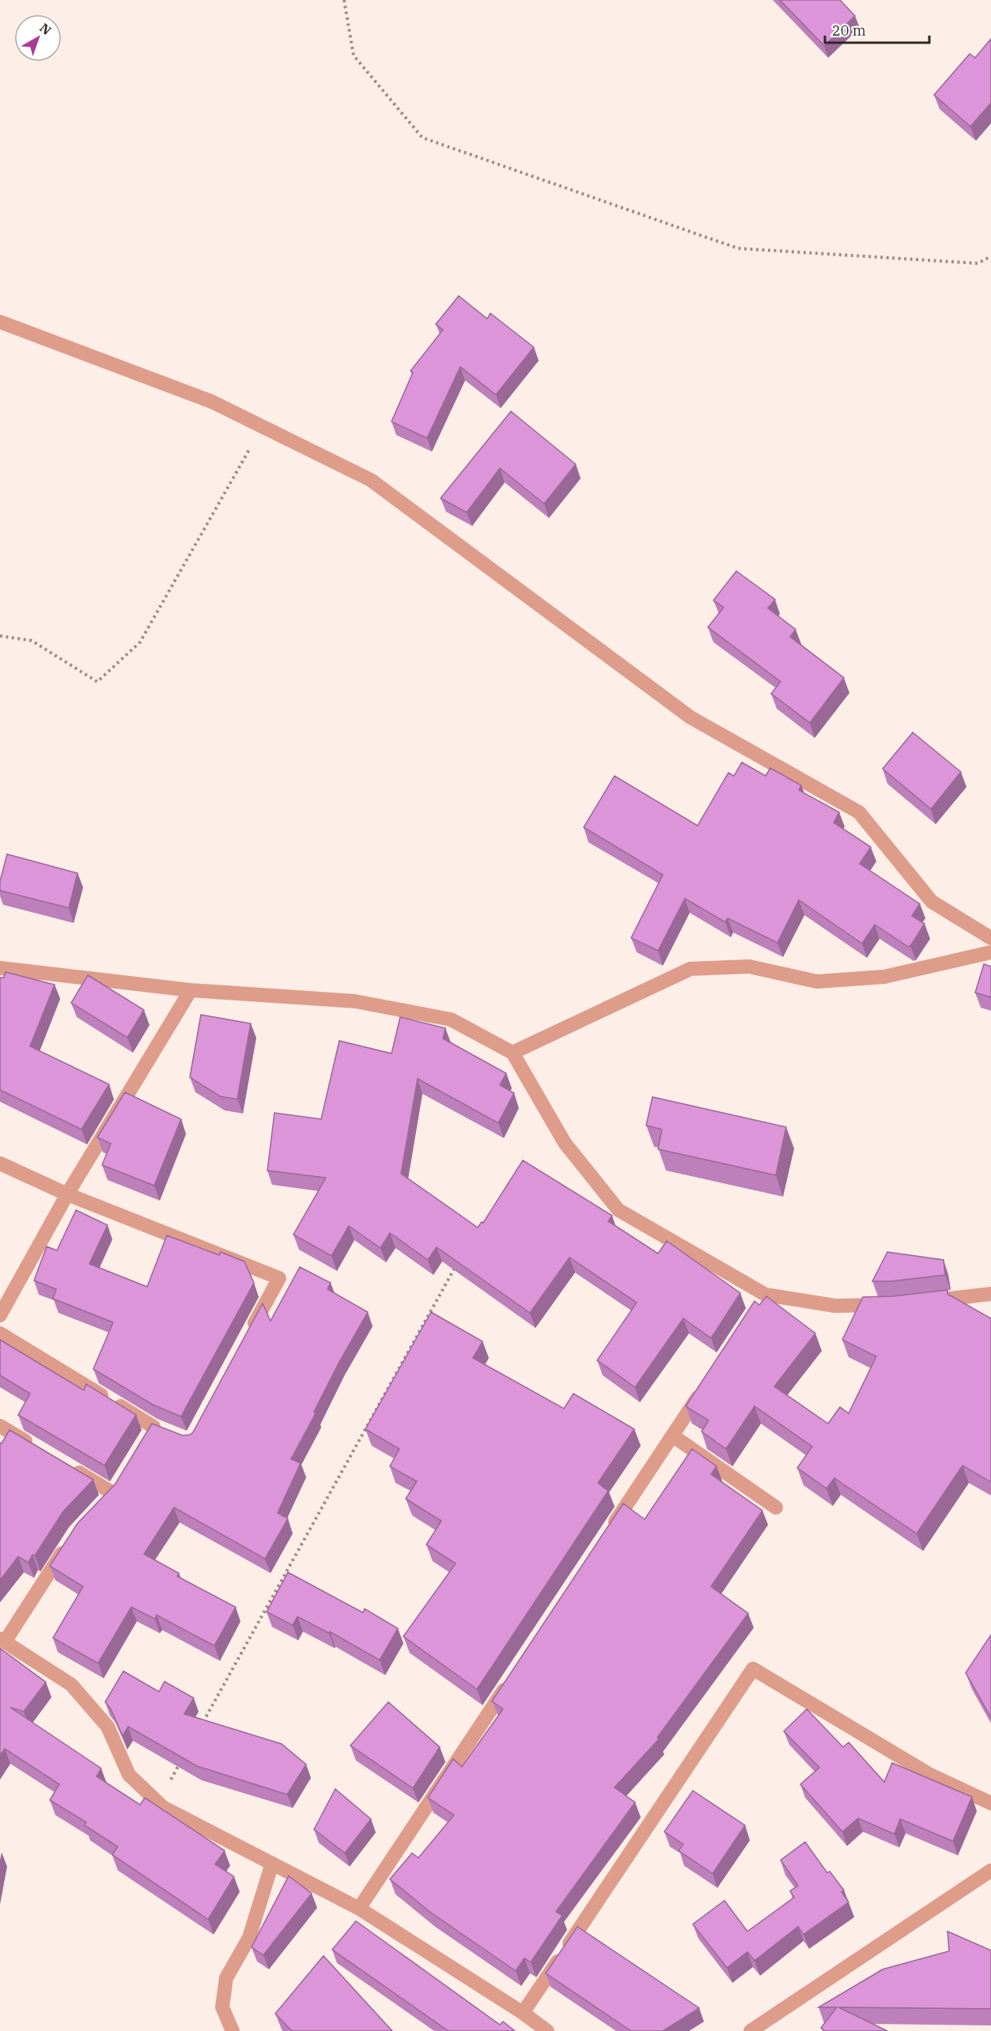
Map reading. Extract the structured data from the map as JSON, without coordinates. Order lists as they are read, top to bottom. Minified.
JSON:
{"scale_bar":"20 m","north":"top right"}
